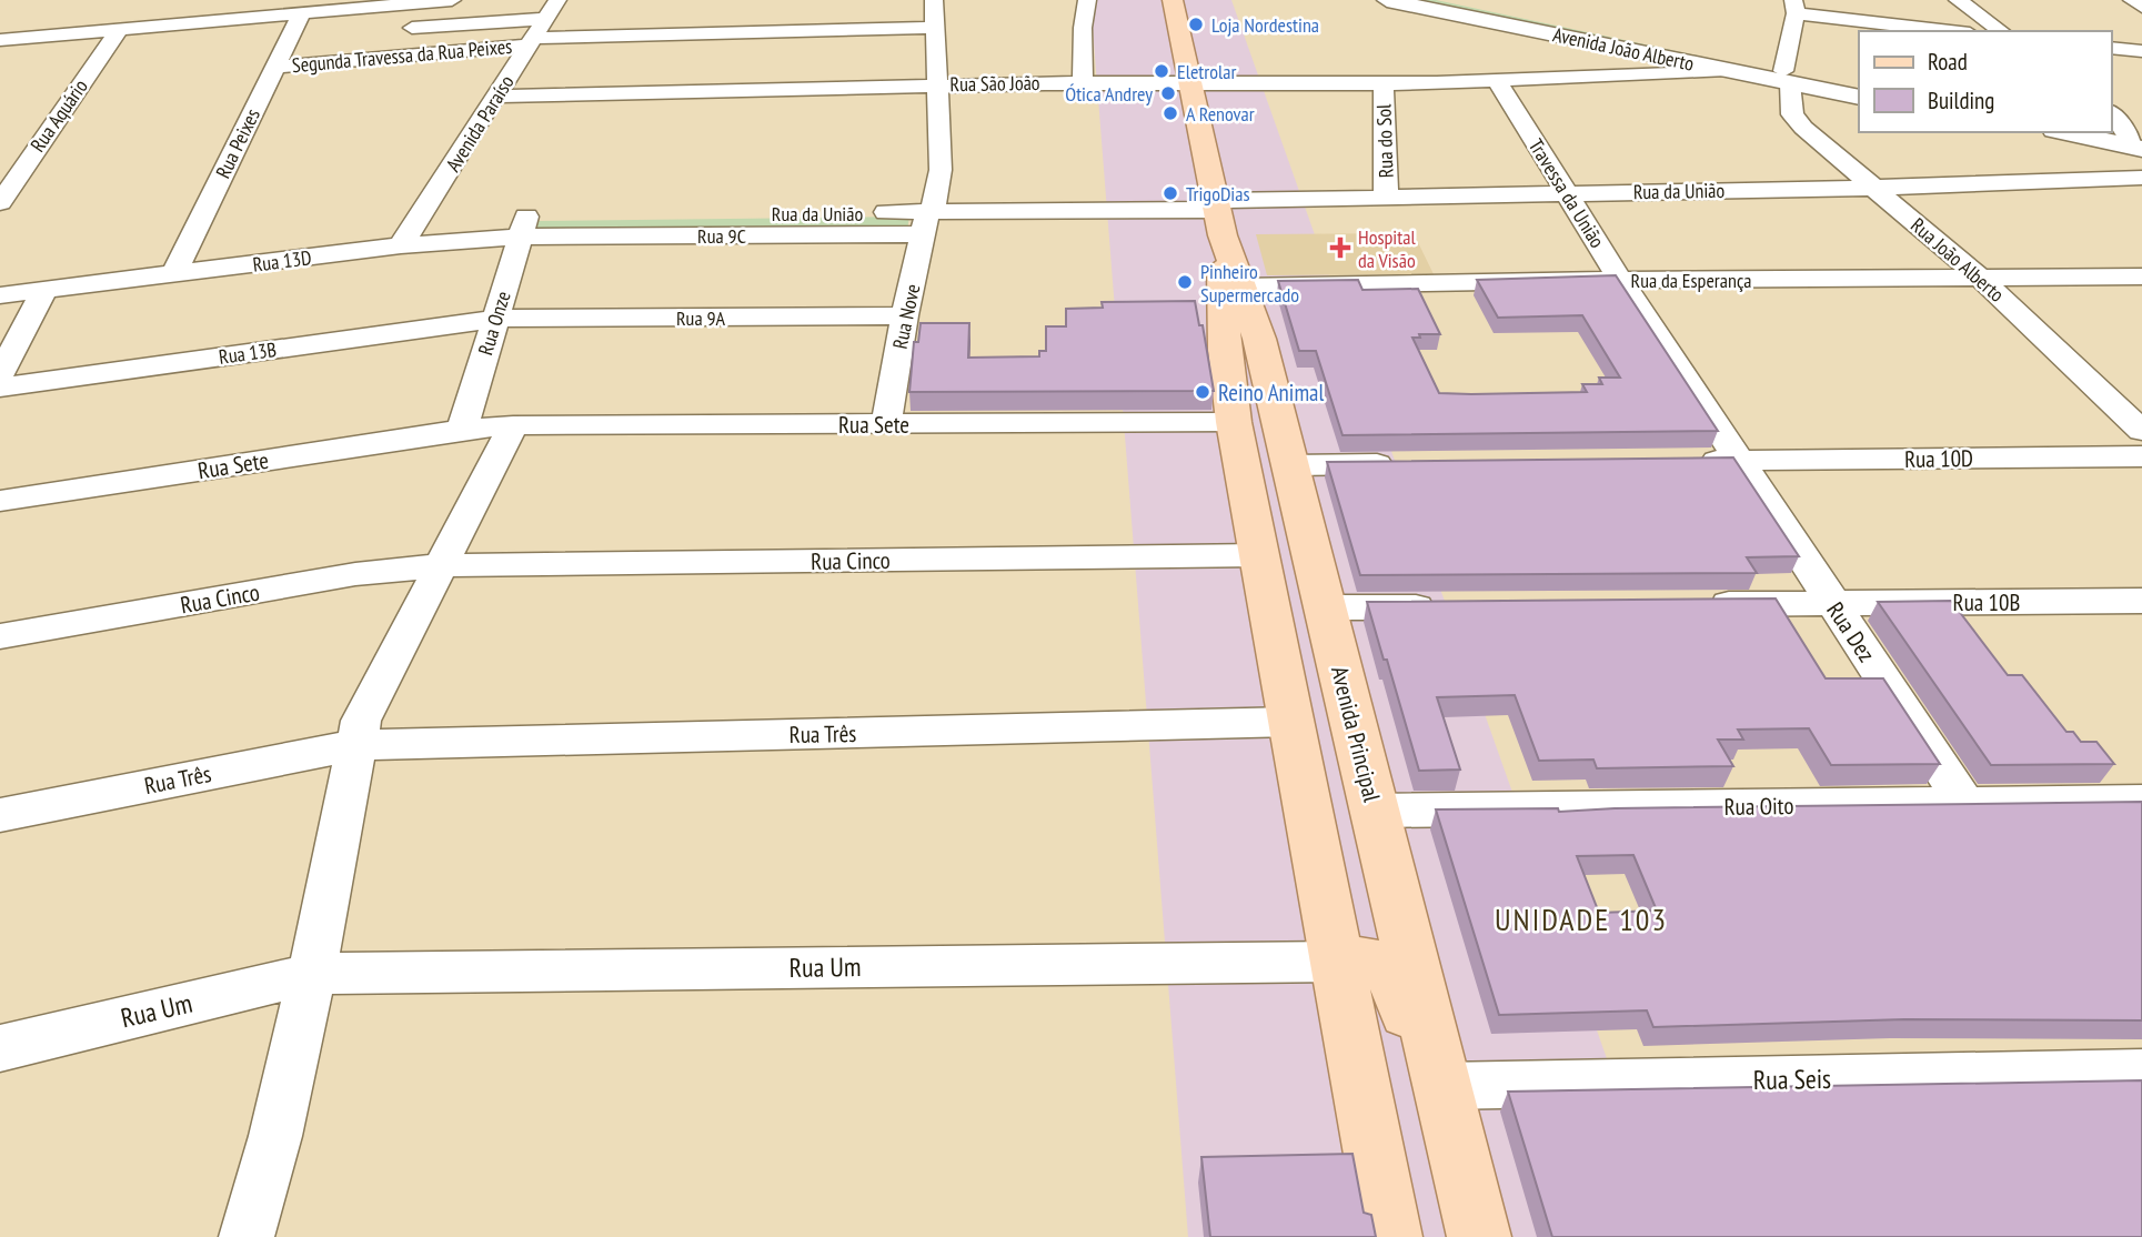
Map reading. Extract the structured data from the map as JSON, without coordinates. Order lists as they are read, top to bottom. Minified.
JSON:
{"streets":{"main road":["Avenida Principal"],"street":["Avenida João Alberto","Segunda Travessa da Rua Peixes","Rua São João","Rua Aquário","Avenida Paraíso","Rua do Sol","Rua Peixes","Rua da União","Travessa da União","Rua 9C","Rua João Alberto","Rua 13D","Rua da Esperança","Rua Nove","Rua 9A","Rua Onze","Rua 13B","Rua Sete","Rua 10D","Rua Cinco","Rua 10B","Rua Dez","Rua Três","Rua Oito","Rua Um","Rua Seis"]},"crossings":[["Avenida João Alberto","Rua São João"],["Avenida João Alberto","Rua João Alberto"],["Segunda Travessa da Rua Peixes","Avenida Paraíso"],["Segunda Travessa da Rua Peixes","Rua Peixes"],["Segunda Travessa da Rua Peixes","Rua Nove"],["Rua São João","Avenida Paraíso"],["Rua São João","Rua do Sol"],["Rua São João","Travessa da União"],["Rua São João","Rua Nove"],["Rua São João","Avenida Principal"],["Avenida Paraíso","Rua 13D"],["Rua do Sol","Rua da União"],["Rua Peixes","Rua 13D"],["Rua da União","Travessa da União"],["Rua da União","Rua 9C"],["Rua da União","Rua João Alberto"],["Rua da União","Rua Nove"],["Rua da União","Avenida Principal"],["Travessa da União","Rua da Esperança"],["Travessa da União","Rua 10D"],["Travessa da União","Rua Dez"],["Rua 9C","Rua 13D"],["Rua 9C","Rua Nove"],["Rua 9C","Rua Onze"],["Rua João Alberto","Rua da Esperança"],["Rua 13D","Rua Onze"],["Rua da Esperança","Avenida Principal"],["Rua Nove","Rua 9A"],["Rua Nove","Rua Sete"],["Rua 9A","Rua Onze"],["Rua 9A","Rua 13B"],["Rua Onze","Rua 13B"],["Rua Onze","Rua Sete"],["Rua Sete","Avenida Principal"],["Rua 10D","Rua Dez"],["Rua Cinco","Avenida Principal"],["Rua 10B","Rua Dez"],["Rua Dez","Rua Oito"],["Rua Três","Avenida Principal"],["Avenida Principal","Rua Oito"],["Avenida Principal","Rua Um"],["Avenida Principal","Rua Seis"]],"districts":["UNIDADE 103"],"places":{"other":["Loja Nordestina","Eletrolar","Ótica Andrey","A Renovar","TrigoDias","Pinheiro Supermercado","Reino Animal"],"health":["Hospital da Visão"]},"legend":["Road","Building"]}
